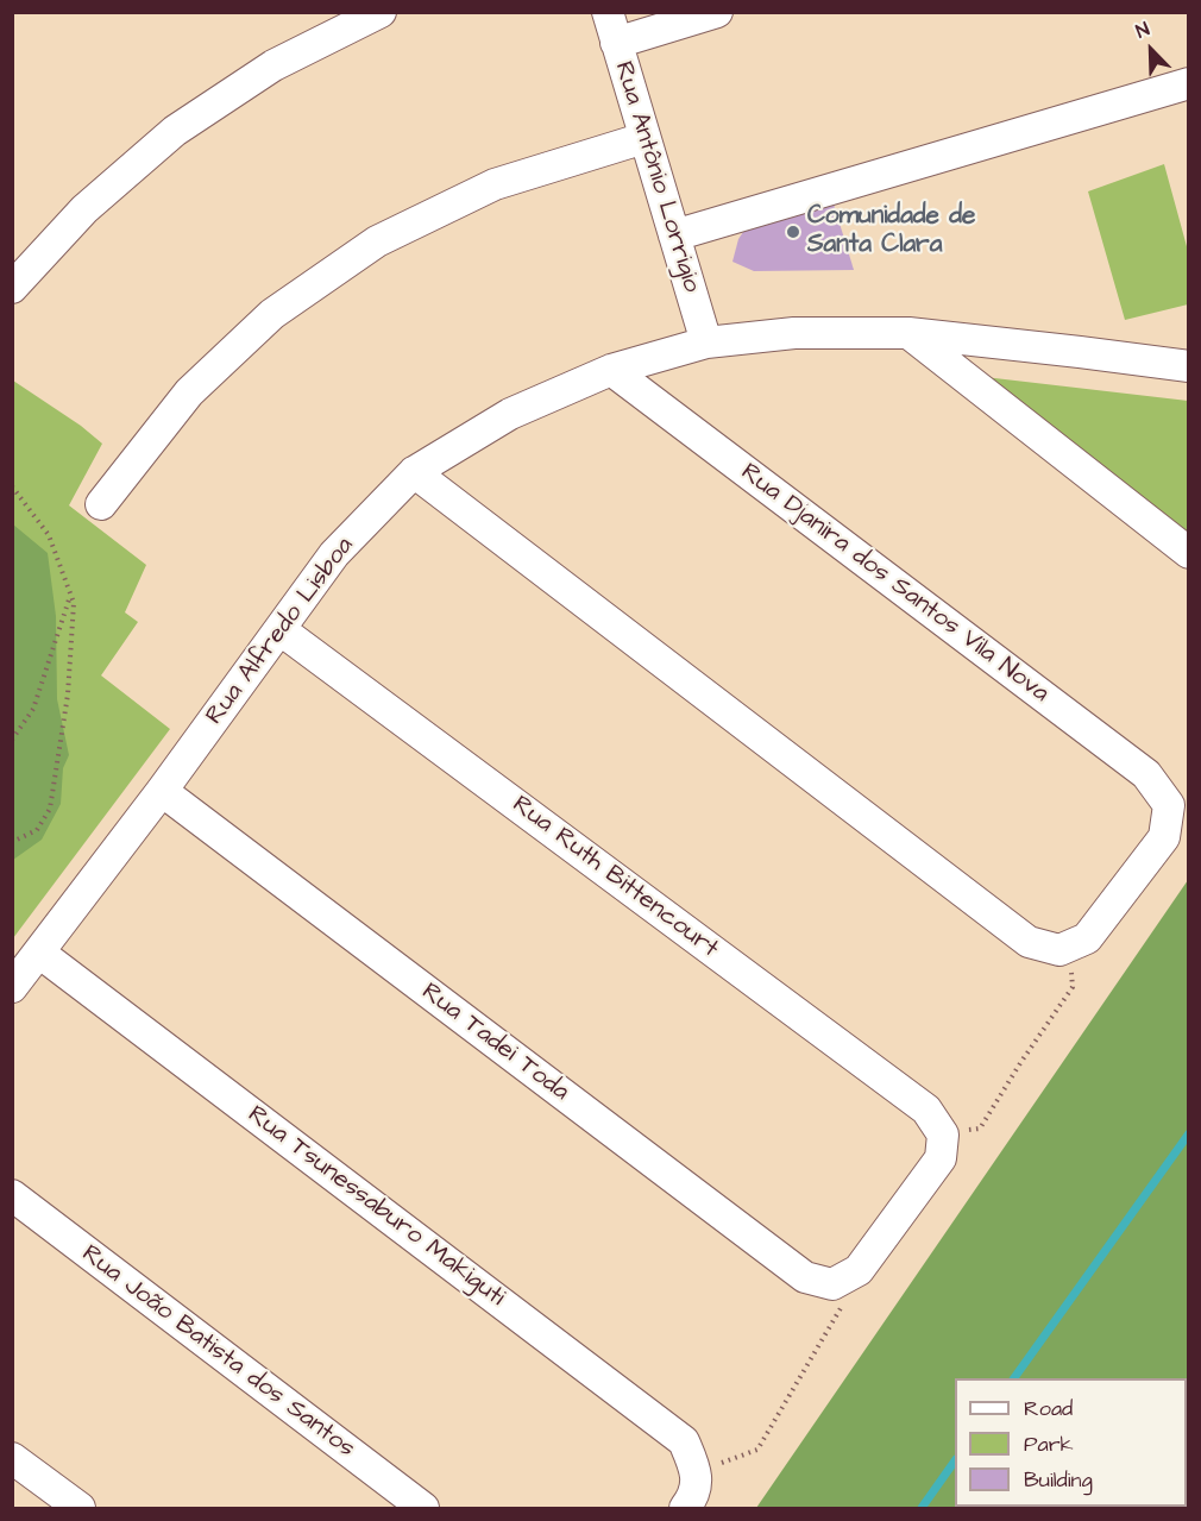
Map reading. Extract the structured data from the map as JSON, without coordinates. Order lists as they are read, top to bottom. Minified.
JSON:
{"streets":{"street":["Rua Antônio Lorrigio","Rua Djanira dos Santos Vila Nova","Rua Alfredo Lisboa","Rua Ruth Bittencourt","Rua Tadei Toda","Rua Tsunessaburo Makiguti","Rua João Batista dos Santos"]},"crossings":[["Rua Antônio Lorrigio","Rua Alfredo Lisboa"],["Rua Djanira dos Santos Vila Nova","Rua Alfredo Lisboa"],["Rua Alfredo Lisboa","Rua Ruth Bittencourt"],["Rua Alfredo Lisboa","Rua Tadei Toda"],["Rua Alfredo Lisboa","Rua Tsunessaburo Makiguti"]],"places":["Comunidade de Santa Clara"],"legend":["Road","Park","Building"],"north":"top left"}
